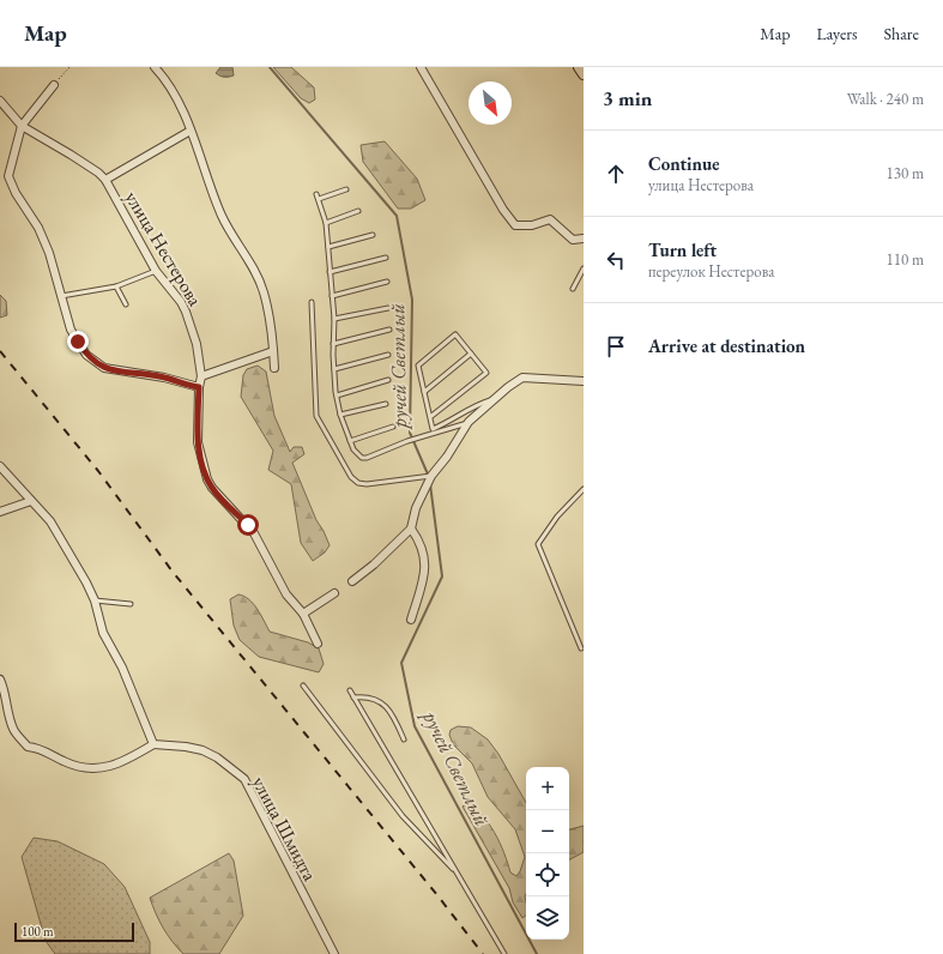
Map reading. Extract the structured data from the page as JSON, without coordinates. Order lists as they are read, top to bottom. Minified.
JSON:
{"streets":{"street":["улица Нестерова","улица Шмидта"]},"water":["ручей Светлый"],"scale_bar":"100 m","north":"bottom right","page":{"header":"Map","nav":["Map","Layers","Share"],"heading":["3 min","Walk · 240 m"],"list":[["Continue","улица Нестерова","130 m"],["Turn left","переулок Нестерова","110 m"],"Arrive at destination"],"map_buttons":["+","−"],"scale":"100 m"}}
